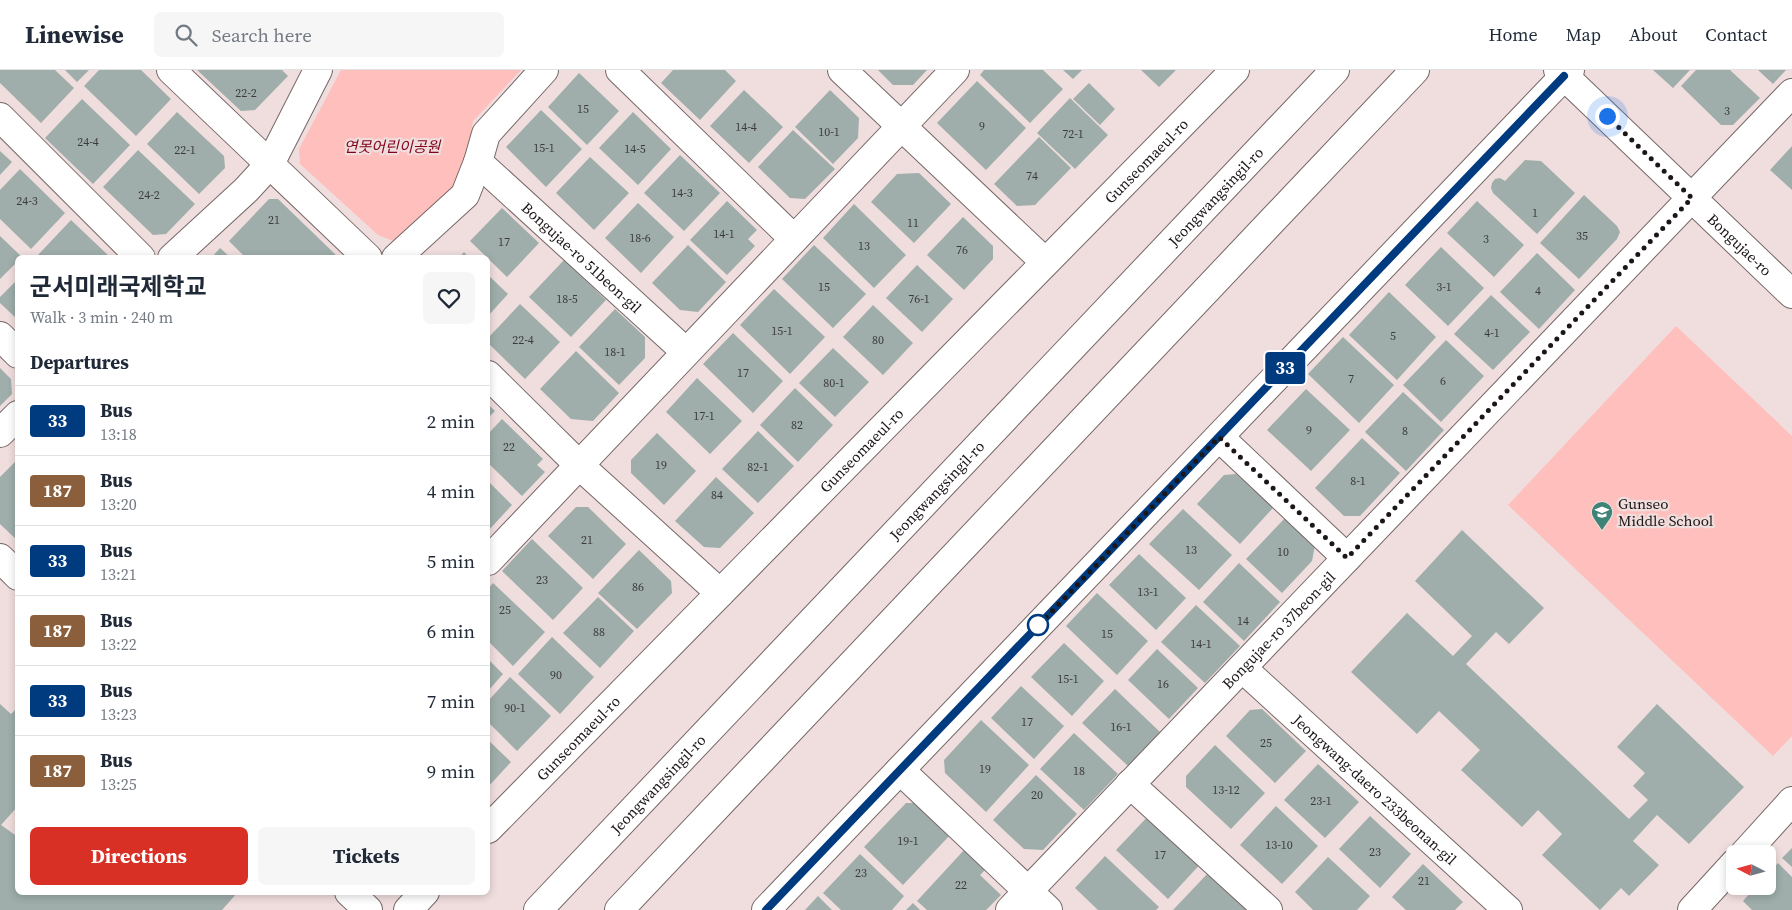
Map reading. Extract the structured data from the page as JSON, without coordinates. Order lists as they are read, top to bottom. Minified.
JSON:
{"streets":{"street":["Gunseomaeul-ro","Jeongwangsingil-ro","Bongujae-ro","Bongujae-ro 51beon-gil","Bongujae-ro 37beon-gil","Jeongwang-daero 233beonan-gil"]},"crossings":[["Bongujae-ro","Bongujae-ro 37beon-gil"],["Bongujae-ro 37beon-gil","Jeongwang-daero 233beonan-gil"]],"parks":["연못어린이공원"],"places":{"school or university":["Gunseo Middle School"]},"lines":["bus line 33"],"house_numbers":["22-2","15","3","9","14-4","10-1","72-1","24-4","15-1","14-5","22-1","74","14-3","24-2","24-3","1","21","11","14-1","35","18-6","3","17","13","76","15","3-1","4","18-5","76-1","15-1","4-1","5","22-4","80","18-1","17","7","6","80-1","17-1","82","9","8","22","19","82-1","8-1","84","21","13","10","23","86","13-1","25","14","88","15","14-1","90","15-1","16","90-1","17","16-1","25","19","18","13-12","20","23-1","19-1","13-10","23","17","23","21","22"],"north":"left","page":{"header":"Linewise","search":"Search here","nav":["Home","Map","About","Contact"],"on_map":"33","heading":[["군서미래국제학교","Walk · 3 min · 240 m"],"Departures"],"list":[{"mark":"33","name":"Bus","note":"13:18","value":"2 min"},{"mark":"187","name":"Bus","note":"13:20","value":"4 min"},{"mark":"33","name":"Bus","note":"13:21","value":"5 min"},{"mark":"187","name":"Bus","note":"13:22","value":"6 min"},{"mark":"33","name":"Bus","note":"13:23","value":"7 min"},{"mark":"187","name":"Bus","note":"13:25","value":"9 min"}],"buttons":["Directions","Tickets"]}}
